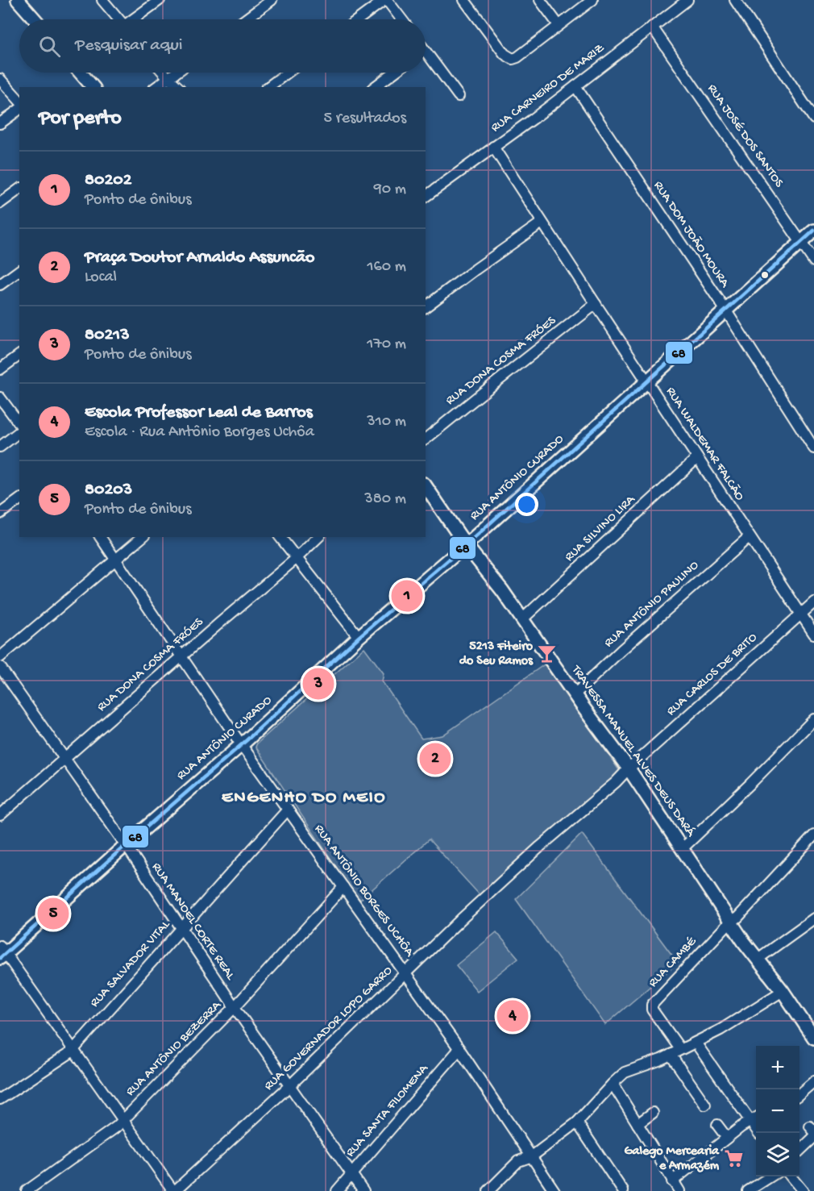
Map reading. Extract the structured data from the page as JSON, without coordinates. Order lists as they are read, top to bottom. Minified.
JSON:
{"streets":{"street":["RUA CARNEIRO DE MARIZ","RUA JOSÉ DOS SANTOS","RUA DOM JOÃO MOURA","RUA DONA COSMA FRÓES","RUA WALDEMAR FALCÃO","RUA ANTÔNIO CURADO","RUA SILVINO LIRA","RUA ANTÔNIO PAULINO","RUA CARLOS DE BRITO","TRAVESSA MANUEL ALVES DEUS DARÁ","RUA ANTÔNIO BORGES UCHÔA","RUA MANOEL CORTE REAL","RUA CAMBÉ","RUA SALVADOR VITAL","RUA GOVERNADOR LOPO GARRO","RUA ANTÔNIO BEZERRA","RUA SANTA FILOMENA"]},"crossings":[["RUA CARNEIRO DE MARIZ","RUA JOSÉ DOS SANTOS"],["RUA CARNEIRO DE MARIZ","RUA DOM JOÃO MOURA"],["RUA CARNEIRO DE MARIZ","RUA WALDEMAR FALCÃO"],["RUA JOSÉ DOS SANTOS","RUA ANTÔNIO CURADO"],["RUA DOM JOÃO MOURA","RUA ANTÔNIO CURADO"],["RUA DONA COSMA FRÓES","RUA WALDEMAR FALCÃO"],["RUA DONA COSMA FRÓES","RUA ANTÔNIO BORGES UCHÔA"],["RUA DONA COSMA FRÓES","RUA MANOEL CORTE REAL"],["RUA WALDEMAR FALCÃO","RUA ANTÔNIO CURADO"],["RUA WALDEMAR FALCÃO","RUA SILVINO LIRA"],["RUA WALDEMAR FALCÃO","RUA ANTÔNIO PAULINO"],["RUA WALDEMAR FALCÃO","RUA CARLOS DE BRITO"],["RUA ANTÔNIO CURADO","TRAVESSA MANUEL ALVES DEUS DARÁ"],["RUA ANTÔNIO CURADO","RUA ANTÔNIO BORGES UCHÔA"],["RUA ANTÔNIO CURADO","RUA MANOEL CORTE REAL"],["RUA SILVINO LIRA","TRAVESSA MANUEL ALVES DEUS DARÁ"],["RUA ANTÔNIO PAULINO","TRAVESSA MANUEL ALVES DEUS DARÁ"],["RUA CARLOS DE BRITO","TRAVESSA MANUEL ALVES DEUS DARÁ"],["RUA CARLOS DE BRITO","RUA GOVERNADOR LOPO GARRO"],["TRAVESSA MANUEL ALVES DEUS DARÁ","RUA CAMBÉ"],["TRAVESSA MANUEL ALVES DEUS DARÁ","RUA GOVERNADOR LOPO GARRO"],["RUA ANTÔNIO BORGES UCHÔA","RUA SALVADOR VITAL"],["RUA ANTÔNIO BORGES UCHÔA","RUA GOVERNADOR LOPO GARRO"],["RUA ANTÔNIO BORGES UCHÔA","RUA ANTÔNIO BEZERRA"],["RUA ANTÔNIO BORGES UCHÔA","RUA SANTA FILOMENA"],["RUA MANOEL CORTE REAL","RUA SALVADOR VITAL"],["RUA MANOEL CORTE REAL","RUA GOVERNADOR LOPO GARRO"],["RUA MANOEL CORTE REAL","RUA ANTÔNIO BEZERRA"],["RUA MANOEL CORTE REAL","RUA SANTA FILOMENA"]],"districts":["ENGENHO DO MEIO"],"places":{"bar":["5213 Fiteiro do Seu Ramos"],"supermarket":["Galego Mercearia e Armazém"]},"lines":["transit line 68"],"page":{"search":"Pesquisar aqui","heading":["Por perto","5 resultados"],"list":[{"mark":"1","name":"80202","note":"Ponto de ônibus","value":"90 m"},{"mark":"2","name":"Praça Doutor Arnaldo Assuncão","note":"Local","value":"160 m"},{"mark":"3","name":"80213","note":"Ponto de ônibus","value":"170 m"},{"mark":"4","name":"Escola Professor Leal de Barros","note":"Escola · Rua Antônio Borges Uchôa","value":"310 m"},{"mark":"5","name":"80203","note":"Ponto de ônibus","value":"380 m"}],"pins":["1","3","2","5","4"],"map_buttons":["+","−"]}}
